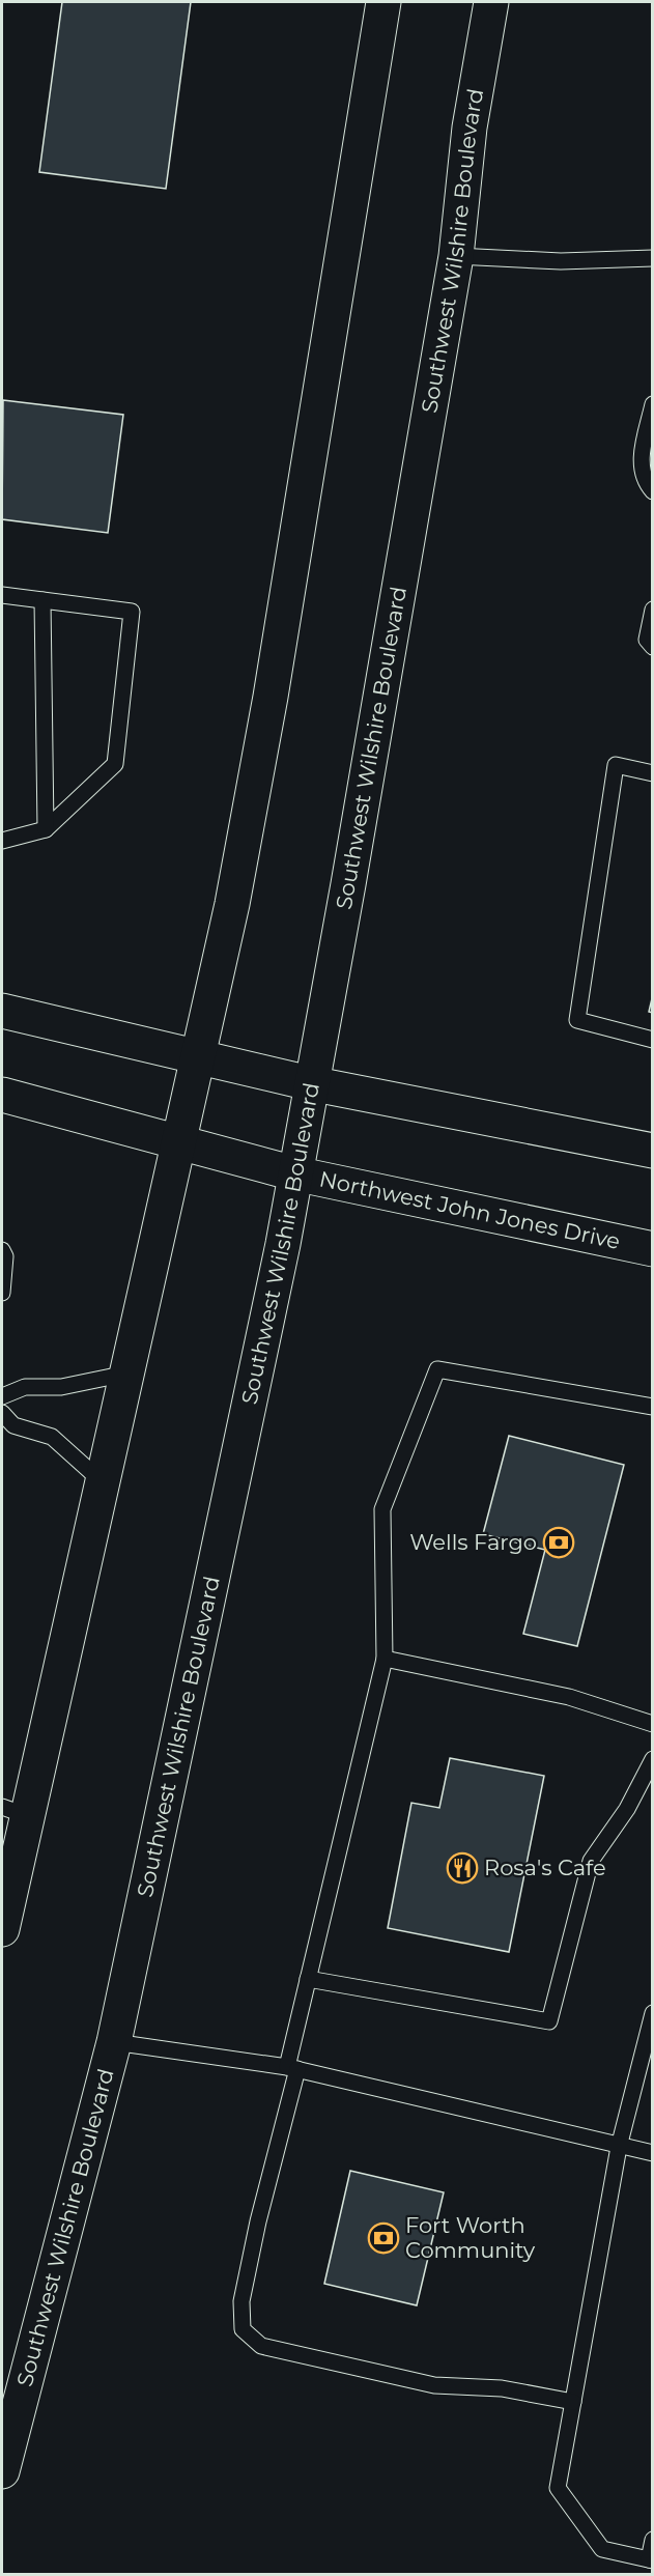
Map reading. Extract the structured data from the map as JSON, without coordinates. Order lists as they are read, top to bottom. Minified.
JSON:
{"streets":{"main road":["Southwest Wilshire Boulevard","Northwest John Jones Drive"]},"crossings":[["Southwest Wilshire Boulevard","Northwest John Jones Drive"]],"places":{"bank":["Wells Fargo","Fort Worth Community"],"restaurant":["Rosa's Cafe"]}}
